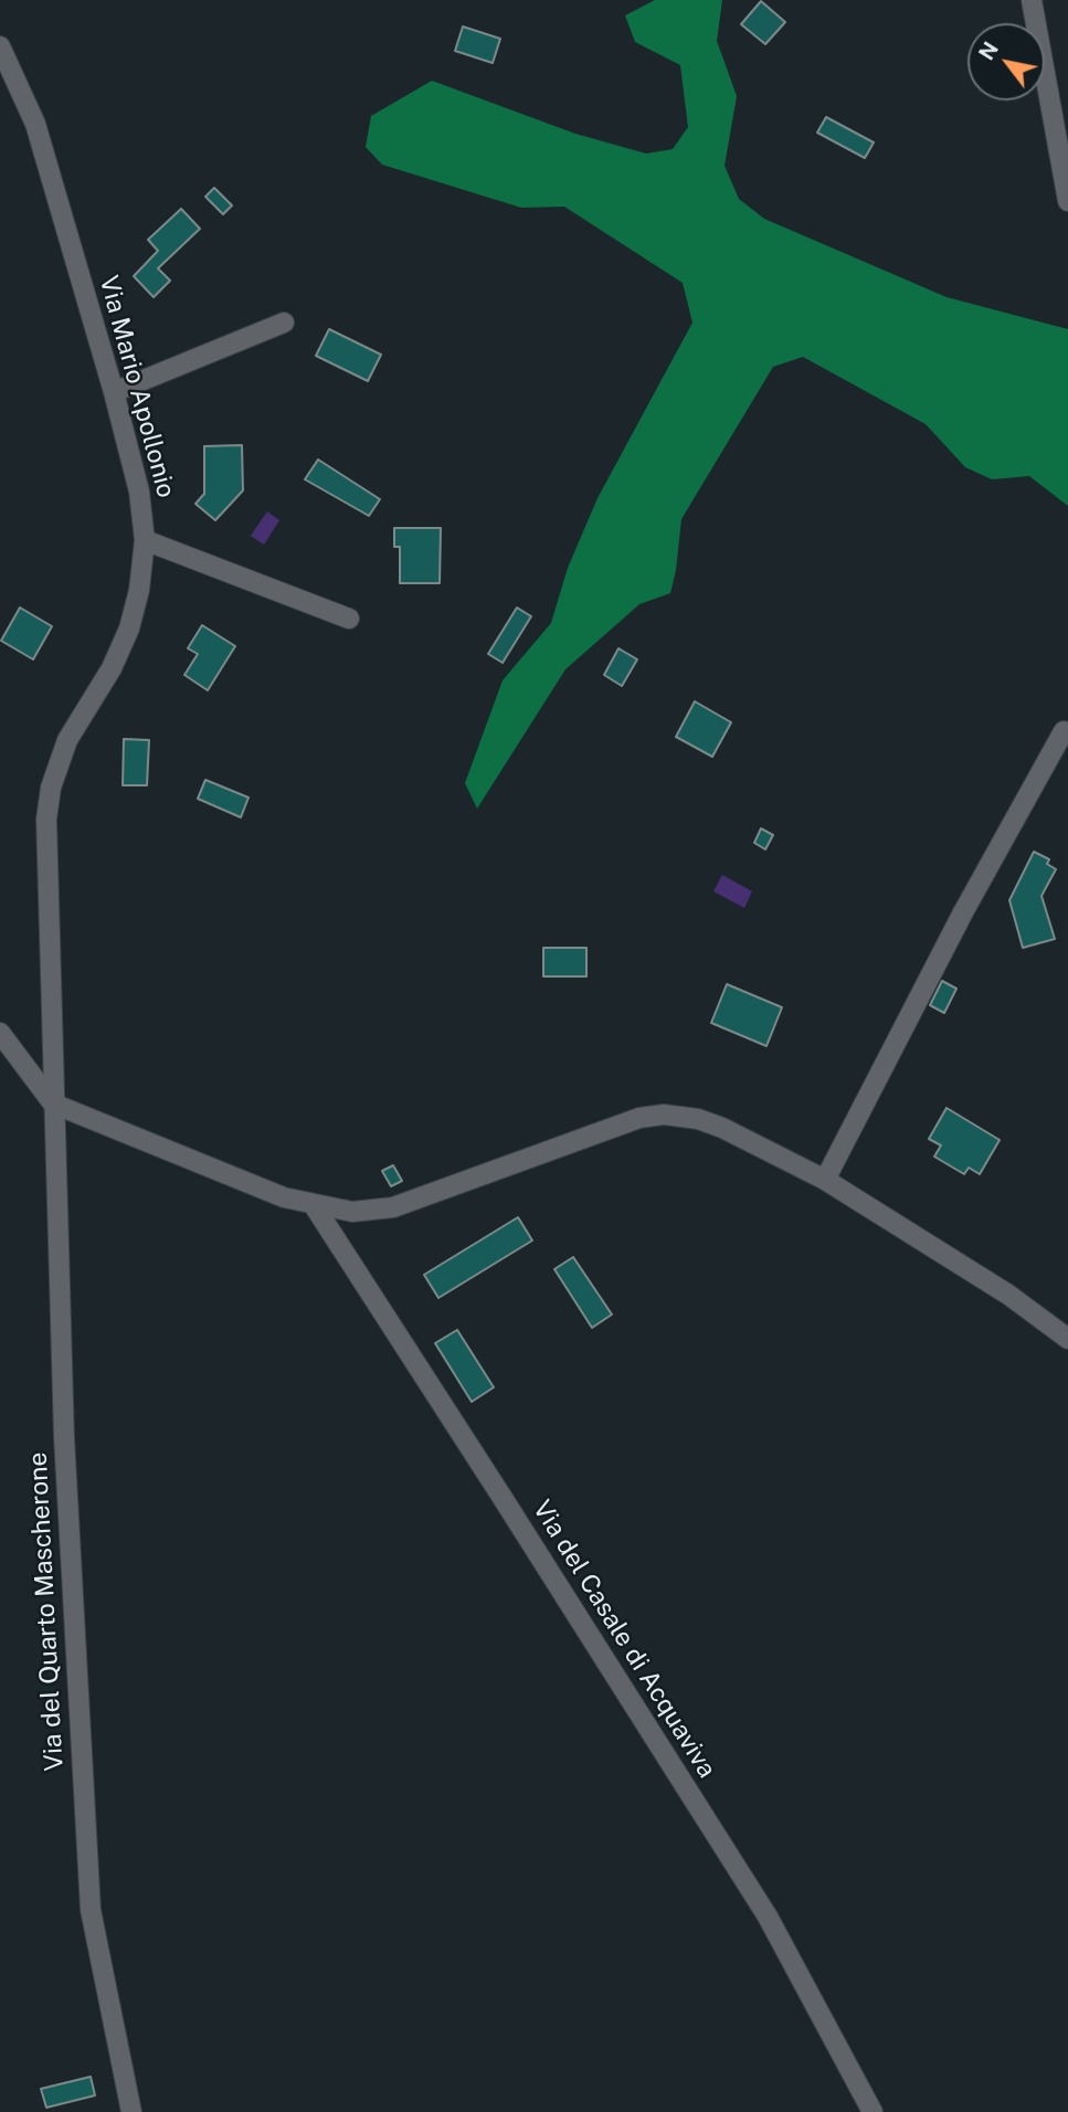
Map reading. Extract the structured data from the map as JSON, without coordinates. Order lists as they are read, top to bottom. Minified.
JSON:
{"streets":{"street":["Via Mario Apollonio","Via del Quarto Mascherone","Via del Casale di Acquaviva"]},"crossings":[["Via Mario Apollonio","Via del Quarto Mascherone"]],"north":"top left"}
